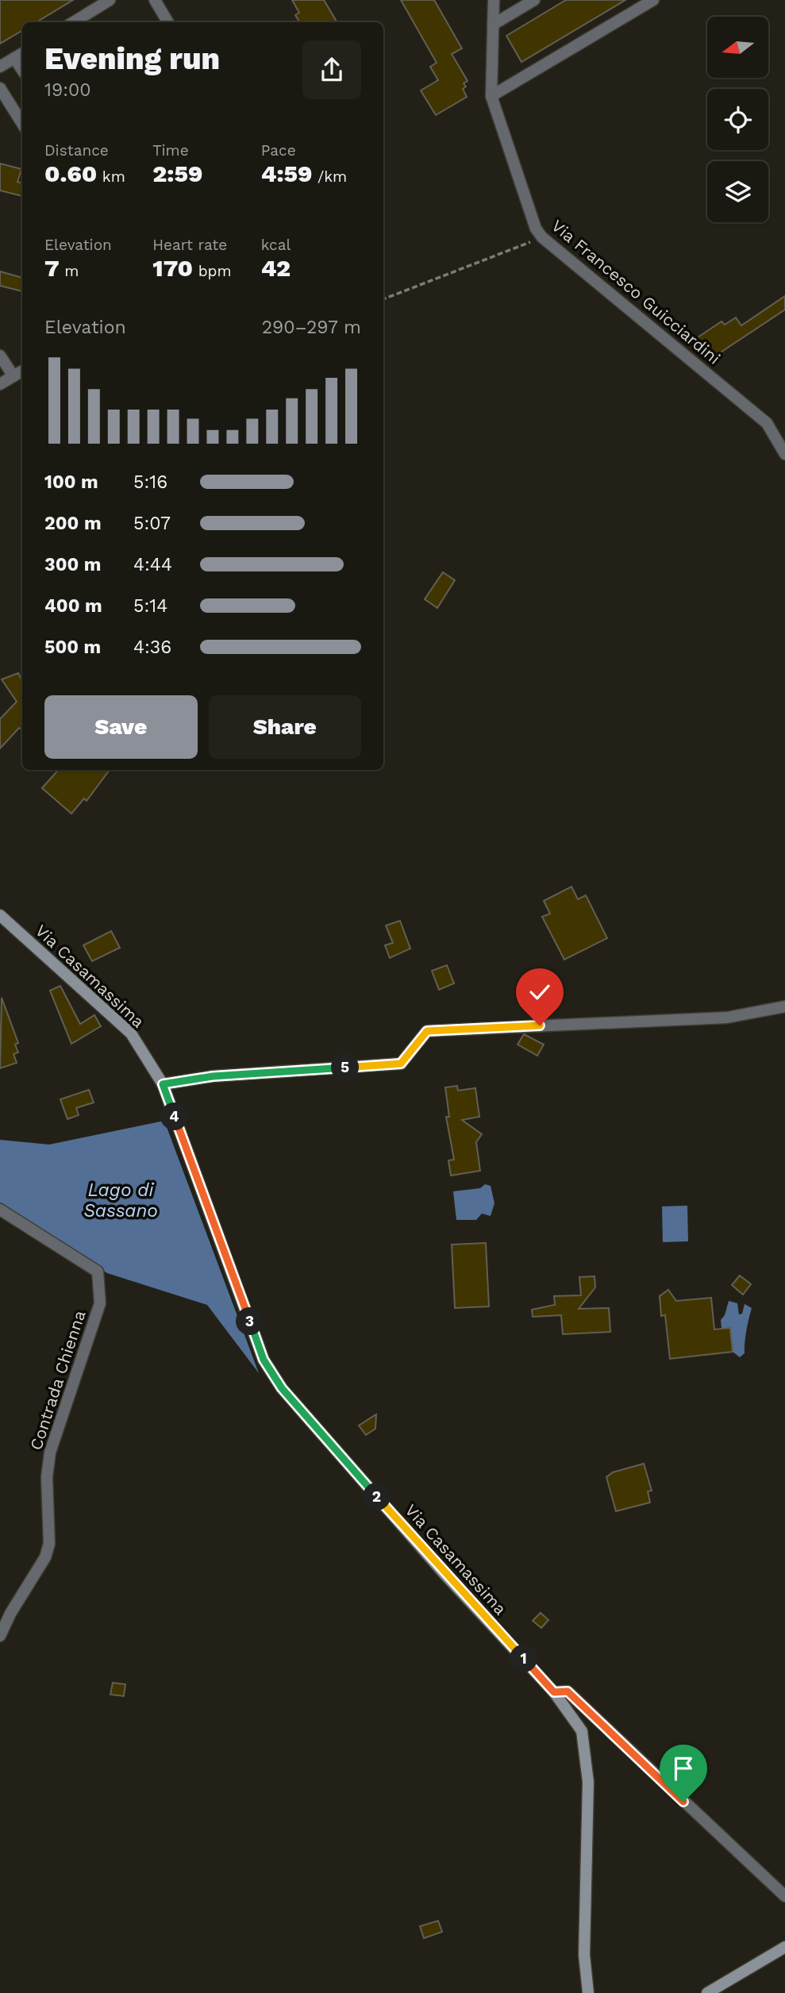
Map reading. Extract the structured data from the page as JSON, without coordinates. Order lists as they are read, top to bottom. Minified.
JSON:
{"streets":{"main road":["Via Casamassima"],"street":["Via Francesco Guicciardini","Contrada Chienna"]},"water":["Lago di Sassano"],"north":"left","page":{"heading":["Evening run","19:00"],"stats":[["Distance","0.60 km"],["Time","2:59"],["Pace","4:59 /km"],["Elevation","7 m"],["Heart rate","170 bpm"],["kcal","42"]],"chart":["Elevation","290–297 m"],"list":[{"name":"100 m","note":"5:16"},{"name":"200 m","note":"5:07"},{"name":"300 m","note":"4:44"},{"name":"400 m","note":"5:14"},{"name":"500 m","note":"4:36"}],"buttons":["Save","Share"],"pins":["5","4","3","2","1"]}}
